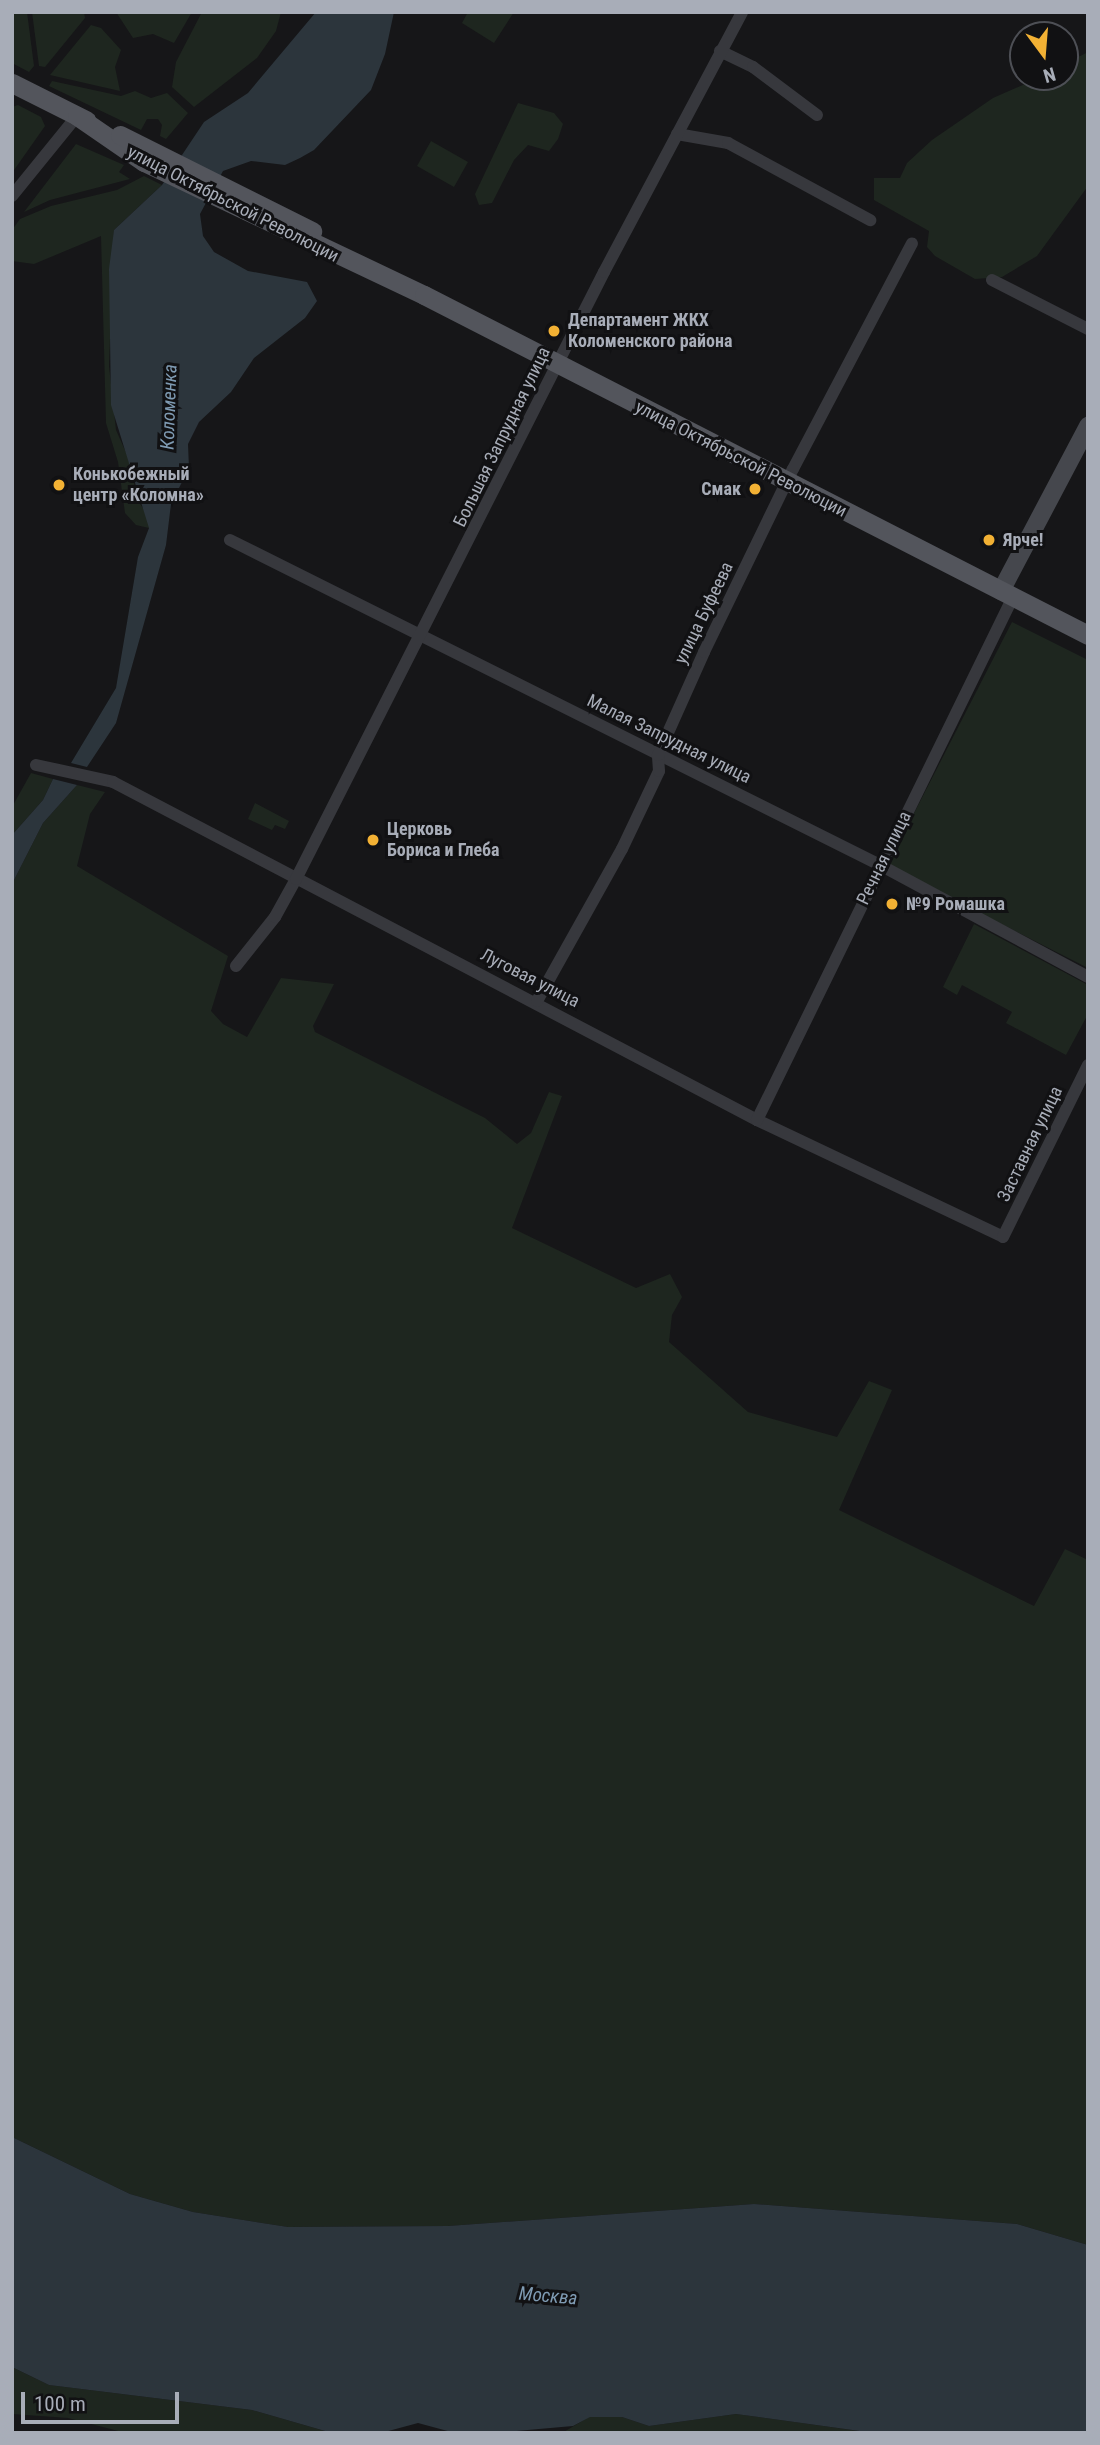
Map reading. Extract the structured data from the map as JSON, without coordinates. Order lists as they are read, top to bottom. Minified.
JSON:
{"streets":{"main road":["улица Октябрьской Революции"],"street":["Большая Запрудная улица","улица Буфеева","Малая Запрудная улица","Речная улица","Луговая улица","Заставная улица"]},"crossings":[["улица Октябрьской Революции","Большая Запрудная улица"],["улица Октябрьской Революции","улица Буфеева"],["улица Октябрьской Революции","Речная улица"],["Большая Запрудная улица","Малая Запрудная улица"],["Большая Запрудная улица","Луговая улица"],["улица Буфеева","Малая Запрудная улица"],["улица Буфеева","Луговая улица"],["Малая Запрудная улица","Речная улица"],["Речная улица","Луговая улица"],["Луговая улица","Заставная улица"]],"water":["Коломенка","Москва"],"places":["Департамент ЖКХ Коломенского района","Конькобежный центр «Коломна»","Смак","Ярче!","Церковь Бориса и Глеба","№9 Ромашка"],"scale_bar":"100 m","north":"bottom"}
